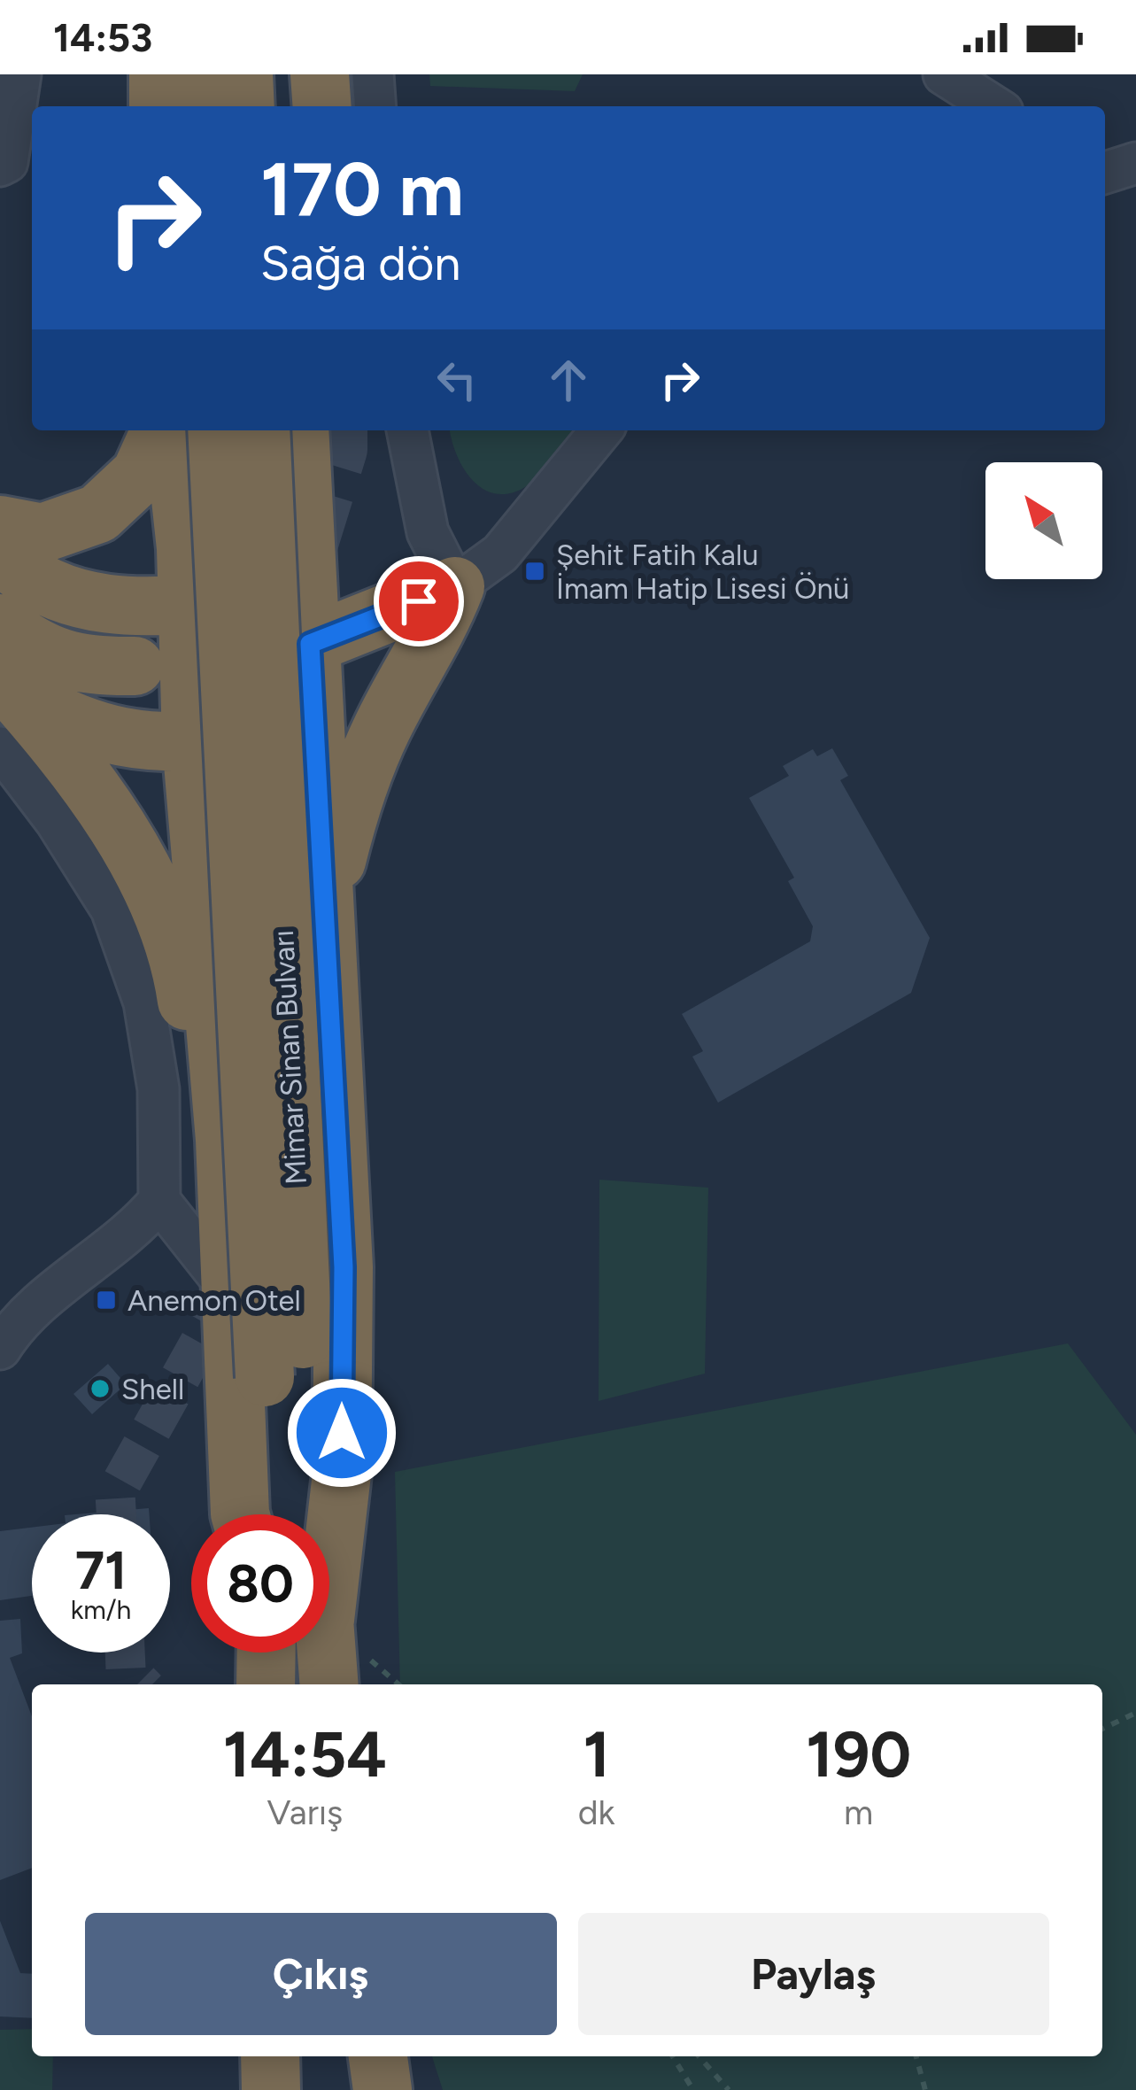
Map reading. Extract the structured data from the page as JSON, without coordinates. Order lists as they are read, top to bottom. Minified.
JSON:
{"streets":{"highway":["Mimar Sinan Bulvarı"]},"places":{"transit":["Şehit Fatih Kalu İmam Hatip Lisesi Önü","Anemon Otel"],"other":["Shell"]},"north":"top left","page":{"status":"14:53","turn":["170 m","Sağa dön"],"speed":"71 km/h","limit":"80","eta":["14:54","Varış","1","dk","190","m"],"buttons":["Çıkış","Paylaş"]}}
